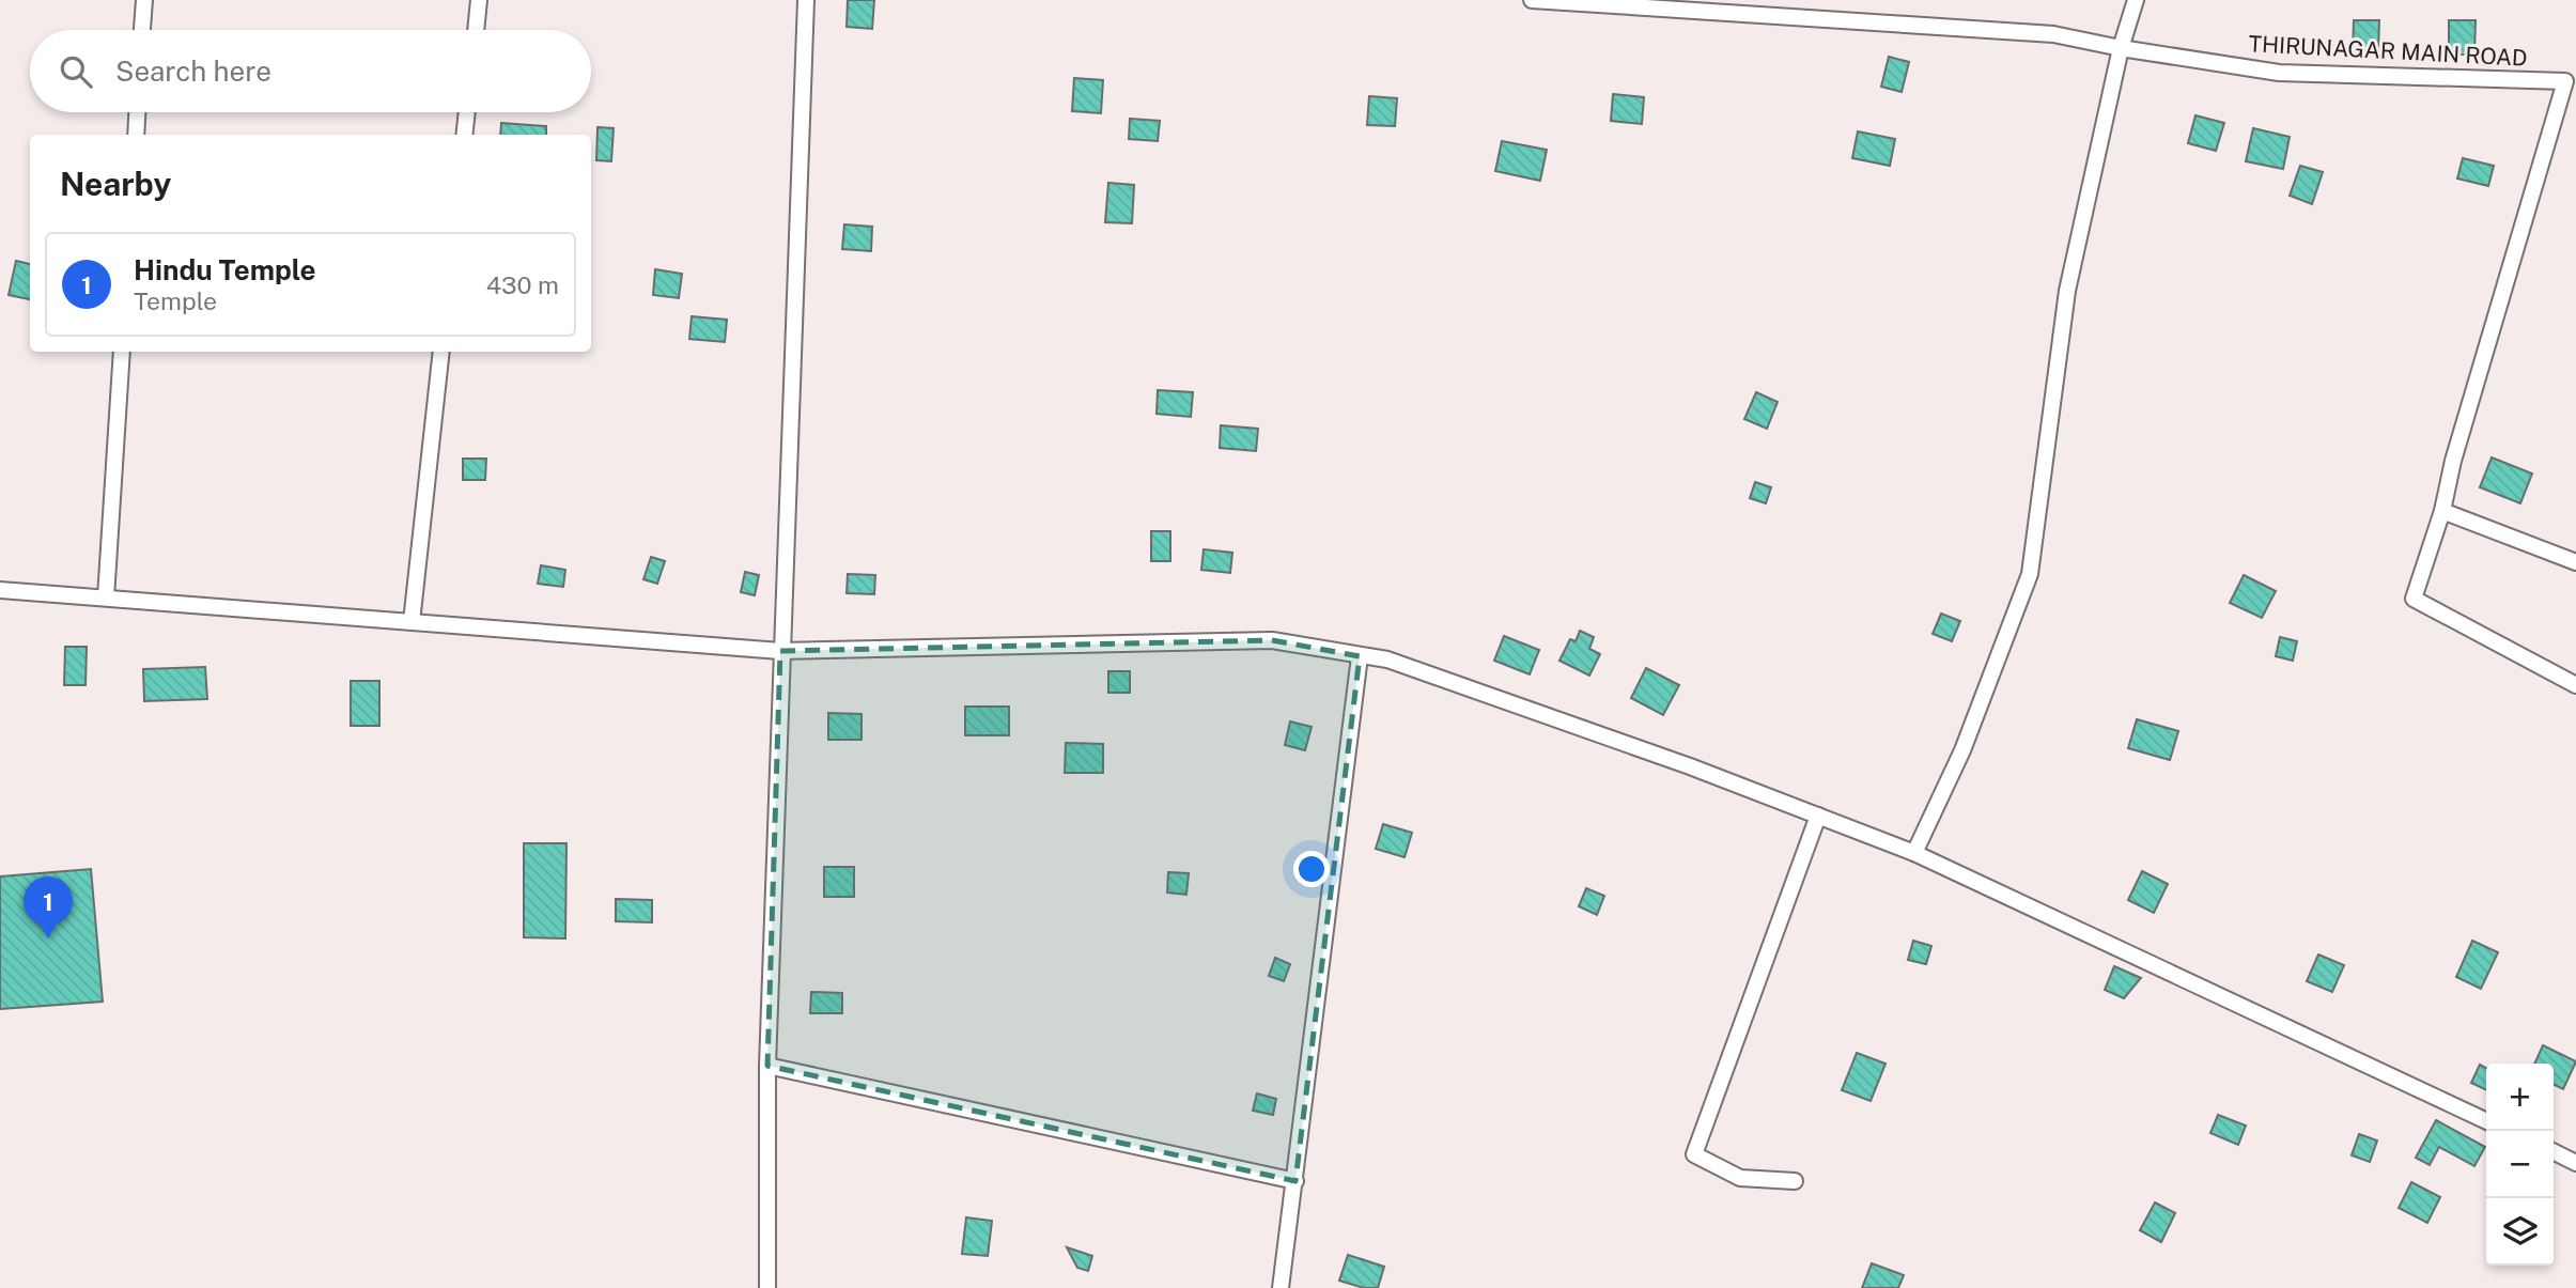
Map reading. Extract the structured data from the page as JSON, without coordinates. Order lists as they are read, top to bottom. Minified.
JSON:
{"streets":{"street":["THIRUNAGAR MAIN ROAD"]},"page":{"search":"Search here","heading":"Nearby","list":[{"mark":"1","name":"Hindu Temple","note":"Temple","value":"430 m"}],"pins":"1","map_buttons":["+","−"]}}
